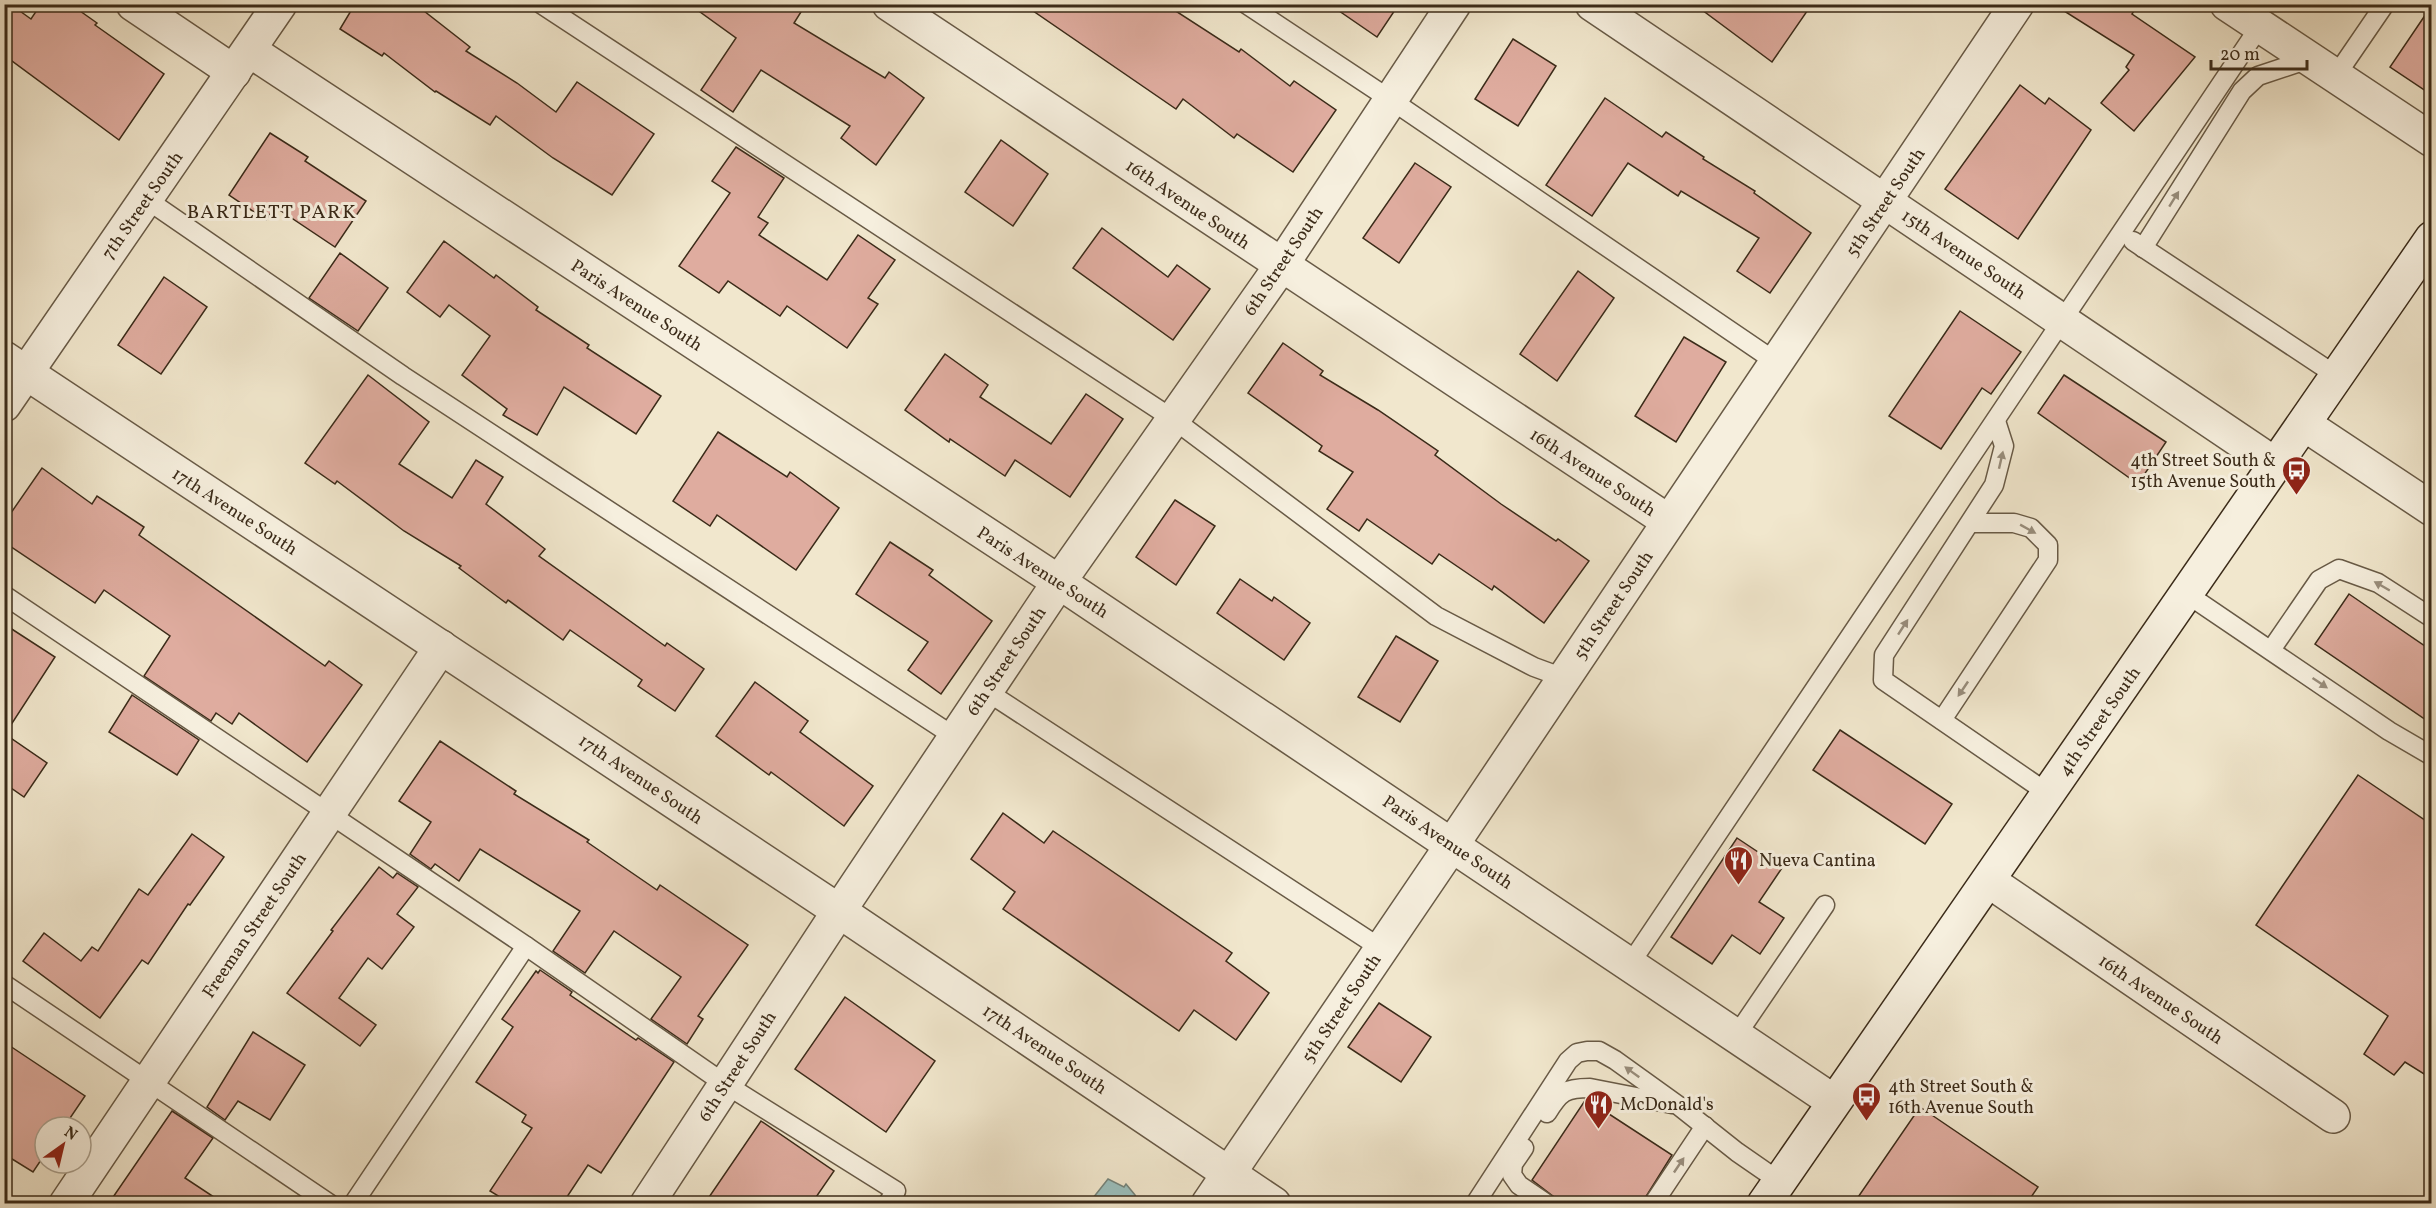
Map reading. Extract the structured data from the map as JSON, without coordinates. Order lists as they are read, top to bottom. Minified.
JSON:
{"streets":{"street":["5th Street South","16th Avenue South","7th Street South","15th Avenue South","6th Street South","Paris Avenue South","17th Avenue South","4th Street South","Freeman Street South"]},"crossings":[["5th Street South","16th Avenue South"],["5th Street South","15th Avenue South"],["5th Street South","Paris Avenue South"],["5th Street South","17th Avenue South"],["16th Avenue South","6th Street South"],["16th Avenue South","4th Street South"],["7th Street South","Paris Avenue South"],["7th Street South","17th Avenue South"],["15th Avenue South","4th Street South"],["6th Street South","Paris Avenue South"],["6th Street South","17th Avenue South"],["Paris Avenue South","4th Street South"],["17th Avenue South","Freeman Street South"]],"districts":["BARTLETT PARK"],"places":{"bus stop":["4th Street South & 15th Avenue South","4th Street South & 16th Avenue South"],"restaurant":["Nueva Cantina","McDonald's"]},"scale_bar":"20 m","north":"top right"}
